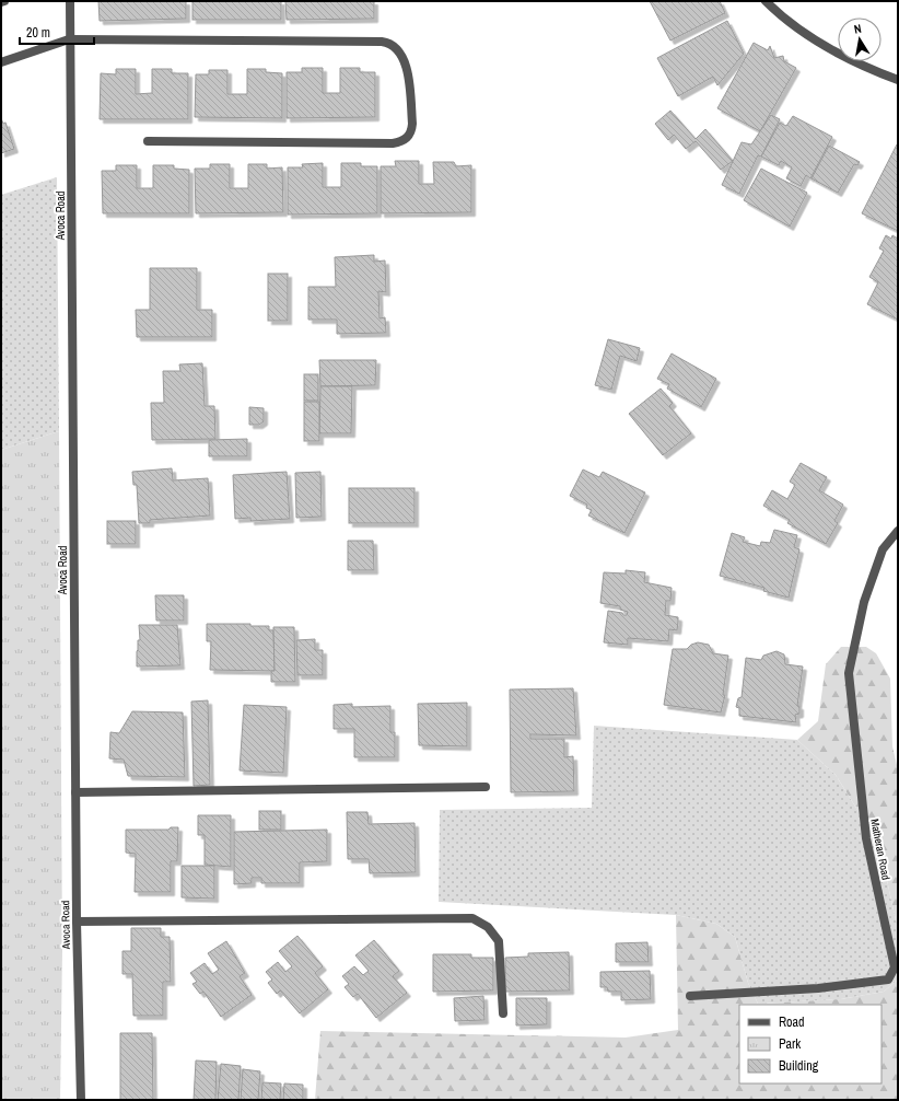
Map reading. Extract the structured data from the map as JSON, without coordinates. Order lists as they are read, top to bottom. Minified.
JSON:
{"streets":{"street":["Avoca Road","Matheran Road"]},"legend":["Road","Park","Building"],"scale_bar":"20 m","north":"top"}
